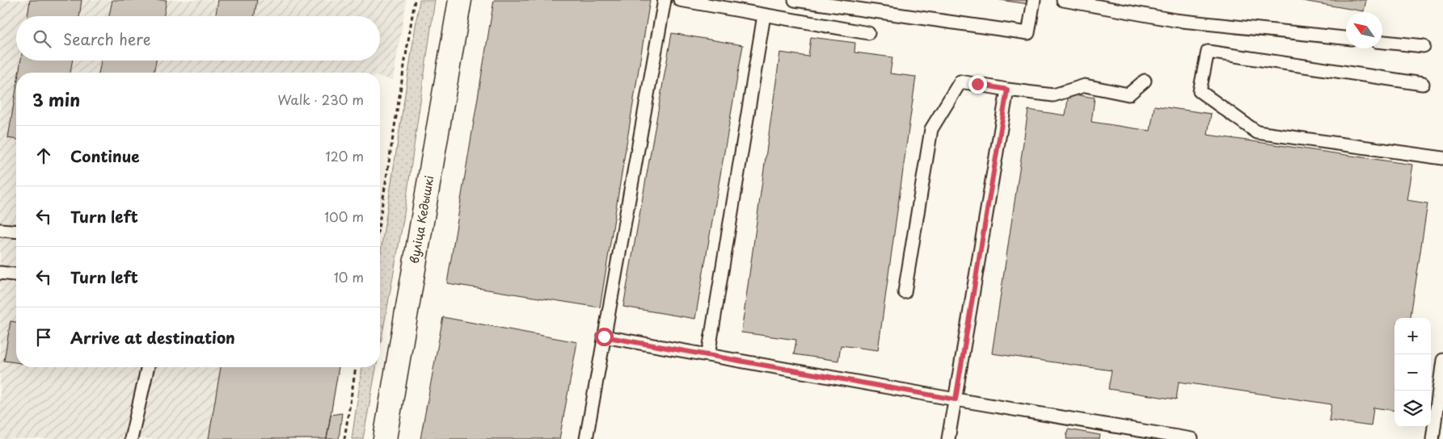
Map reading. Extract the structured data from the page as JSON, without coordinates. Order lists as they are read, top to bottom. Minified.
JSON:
{"streets":{"street":["вуліца Кедышкі"]},"north":"top left","page":{"search":"Search here","heading":["3 min","Walk · 230 m"],"list":[["Continue","120 m"],["Turn left","100 m"],["Turn left","10 m"],"Arrive at destination"],"map_buttons":["+","−"]}}
